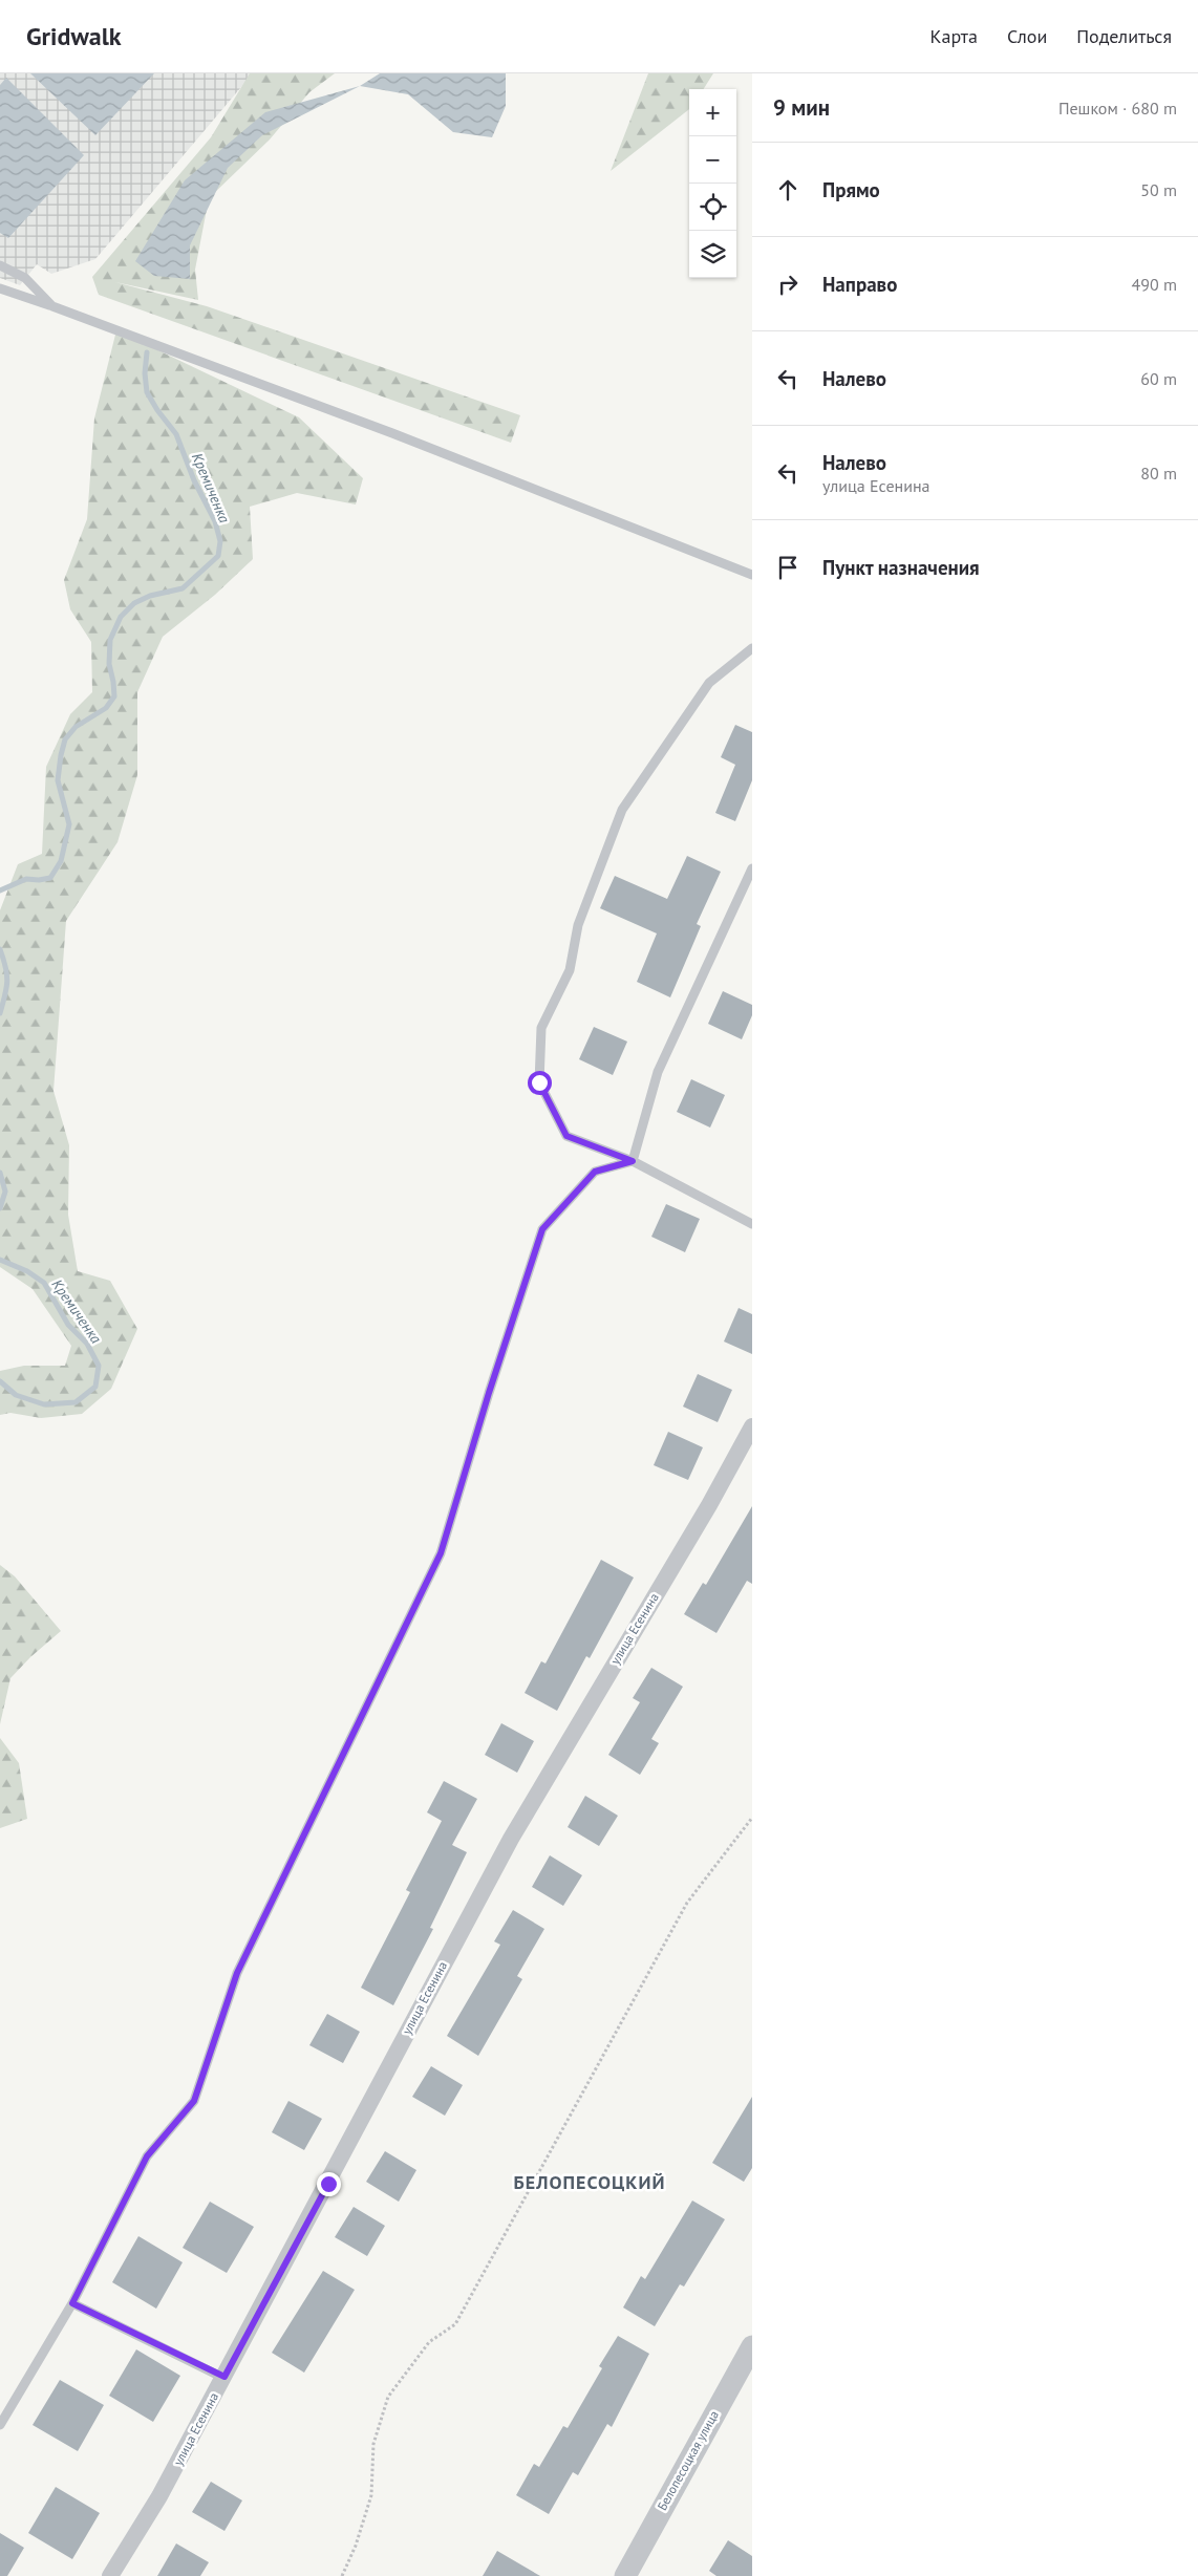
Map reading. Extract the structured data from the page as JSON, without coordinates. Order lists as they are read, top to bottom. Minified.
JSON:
{"streets":{"street":["улица Есенина","Белопесоцкая улица"]},"districts":["БЕЛОПЕСОЦКИЙ"],"water":["Кремиченка"],"page":{"header":"Gridwalk","nav":["Карта","Слои","Поделиться"],"heading":["9 мин","Пешком · 680 m"],"map_buttons":["+","−"],"list":[["Прямо","50 m"],["Направо","490 m"],["Налево","60 m"],["Налево","улица Есенина","80 m"],"Пункт назначения"]}}
